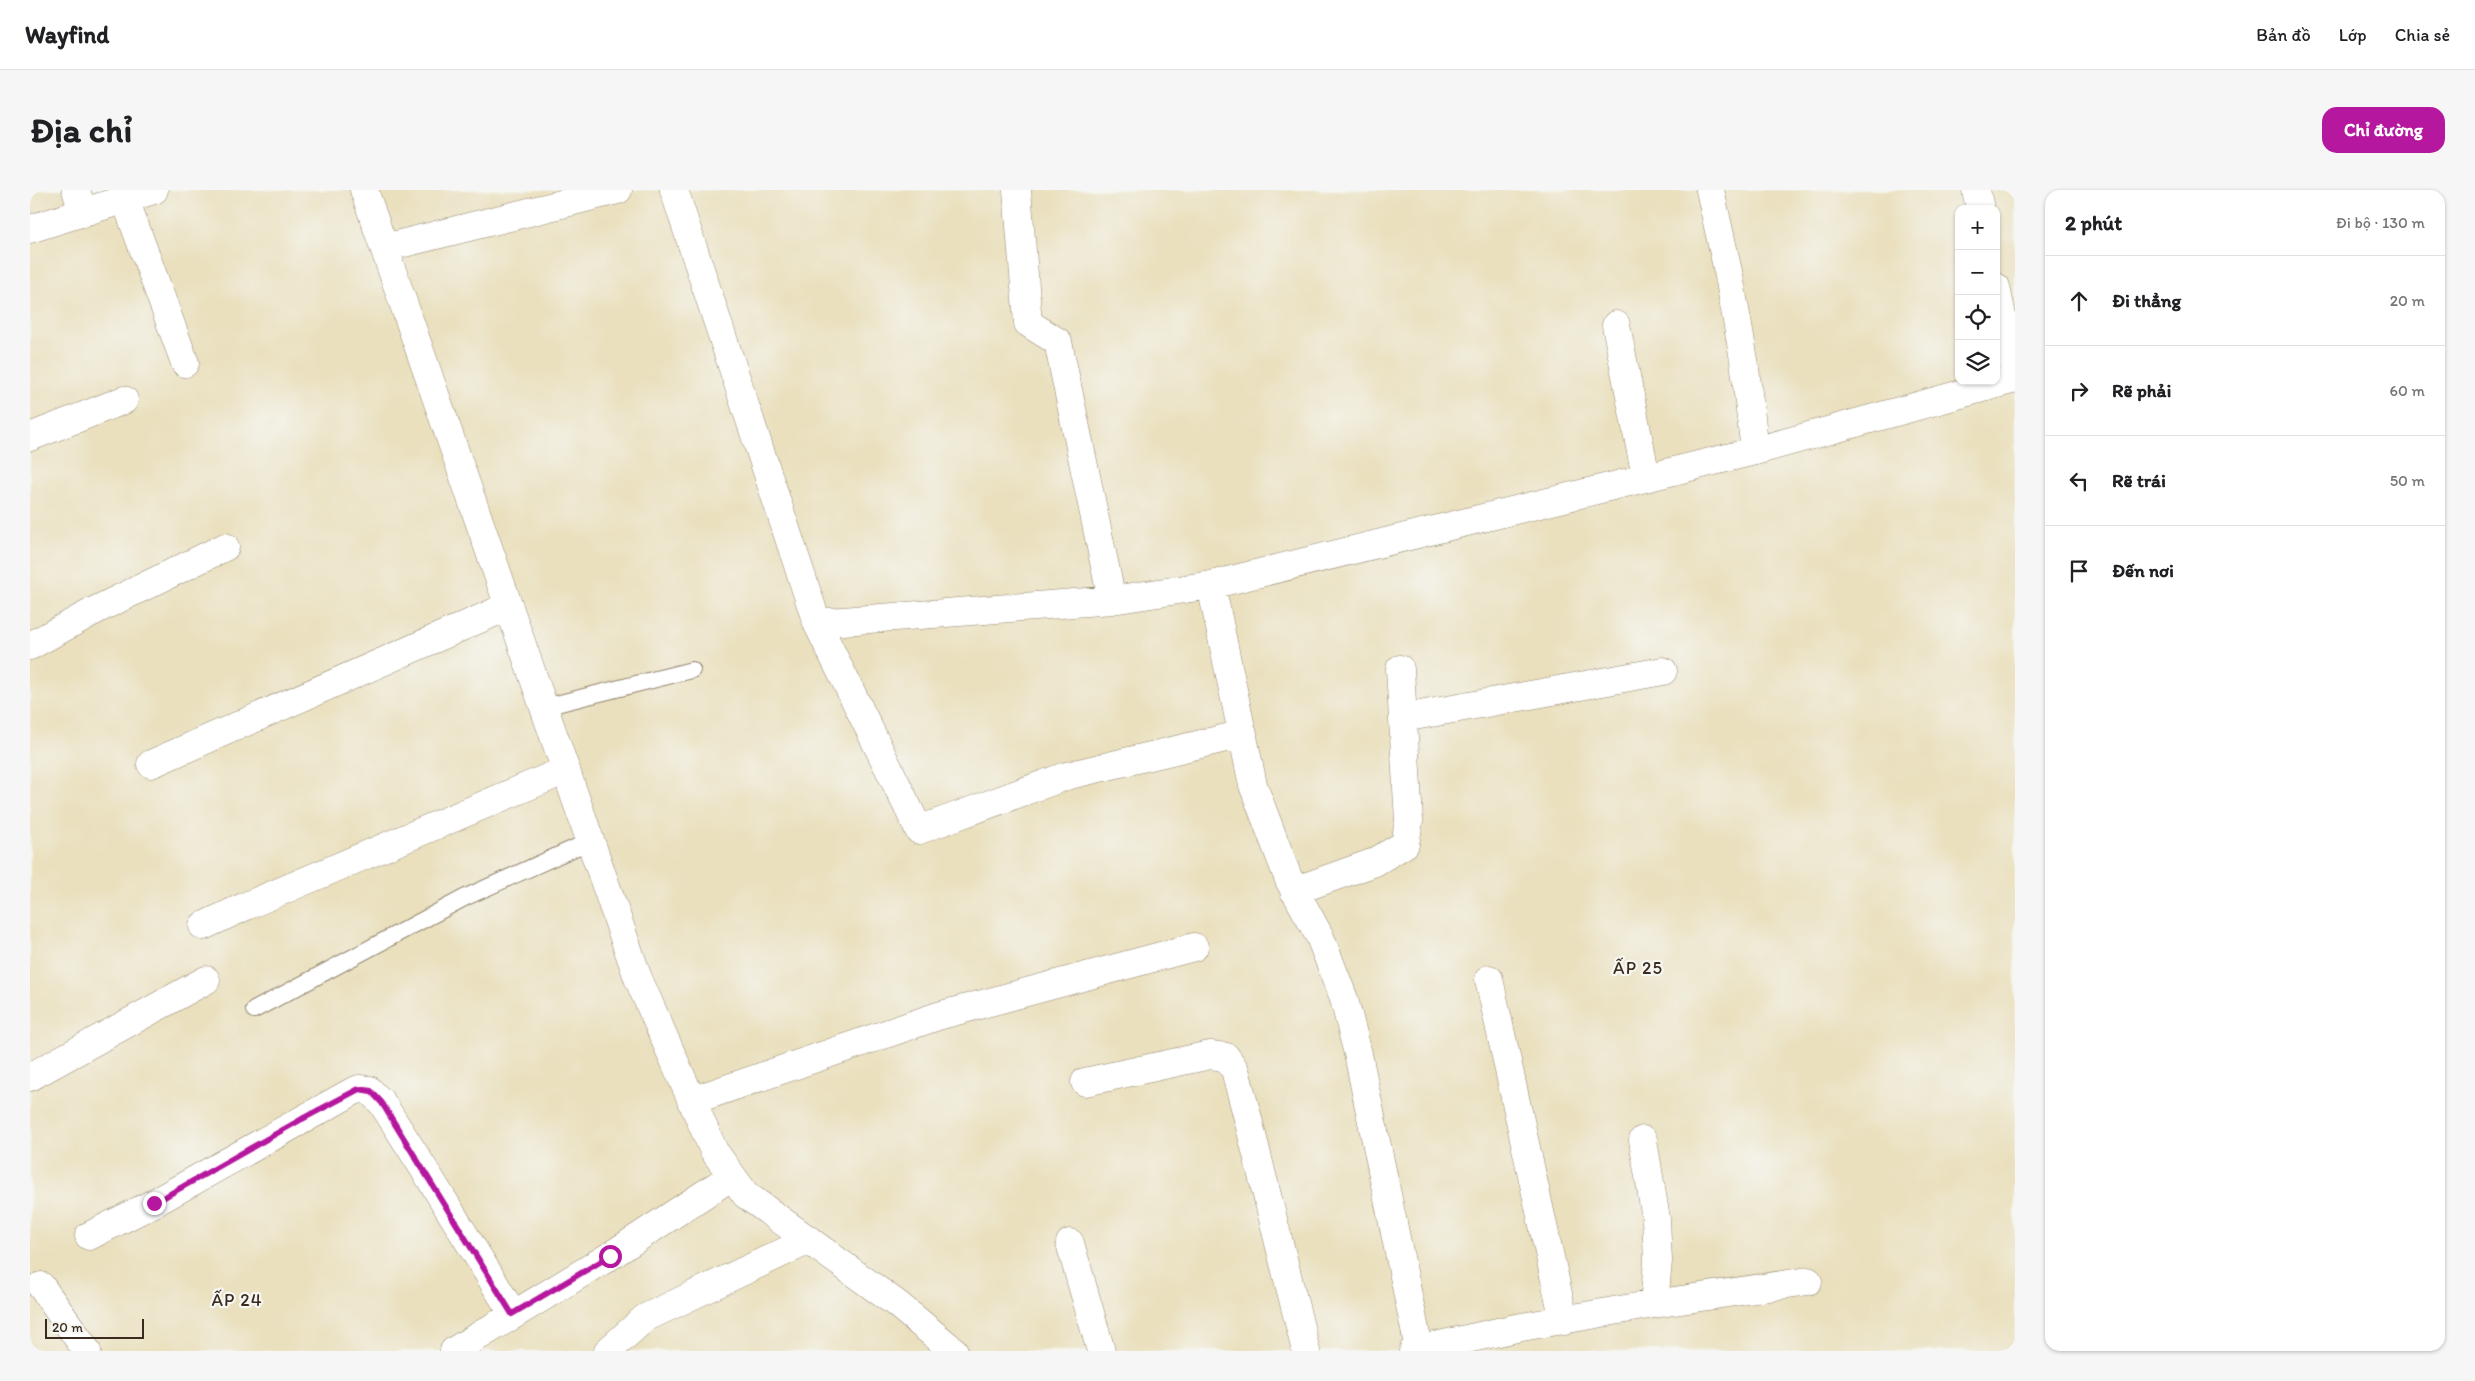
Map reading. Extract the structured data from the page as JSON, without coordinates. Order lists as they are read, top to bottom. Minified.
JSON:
{"districts":["ẤP 25","ẤP 24"],"scale_bar":"20 m","page":{"header":"Wayfind","nav":["Bản đồ","Lớp","Chia sẻ"],"buttons":"Chỉ đường","title":"Địa chỉ","heading":["2 phút","Đi bộ · 130 m"],"map_buttons":["+","−"],"list":[["Đi thẳng","20 m"],["Rẽ phải","60 m"],["Rẽ trái","50 m"],"Đến nơi"],"scale":"20 m"}}
